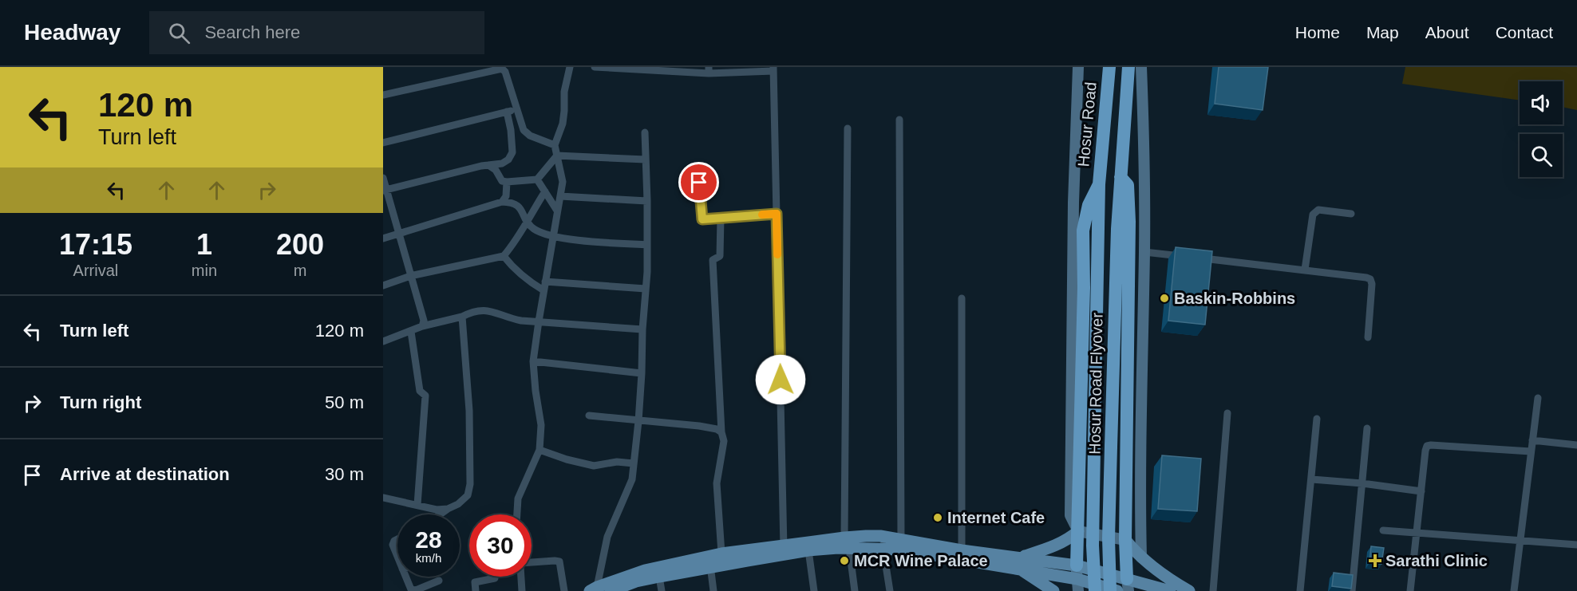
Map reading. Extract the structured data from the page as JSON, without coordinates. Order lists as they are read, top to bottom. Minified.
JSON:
{"streets":{"highway":["Hosur Road","Hosur Road Flyover"]},"crossings":[["Hosur Road","Hosur Road Flyover"]],"places":{"other":["Baskin-Robbins","Internet Cafe","MCR Wine Palace"],"health":["Sarathi Clinic"]},"page":{"header":"Headway","search":"Search here","nav":["Home","Map","About","Contact"],"turn":["120 m","Turn left"],"eta":["17:15","Arrival","1","min","200","m"],"list":[{"name":"Turn left","value":"120 m"},{"name":"Turn right","value":"50 m"},{"name":"Arrive at destination","value":"30 m"}],"speed":"28 km/h","limit":"30"}}
